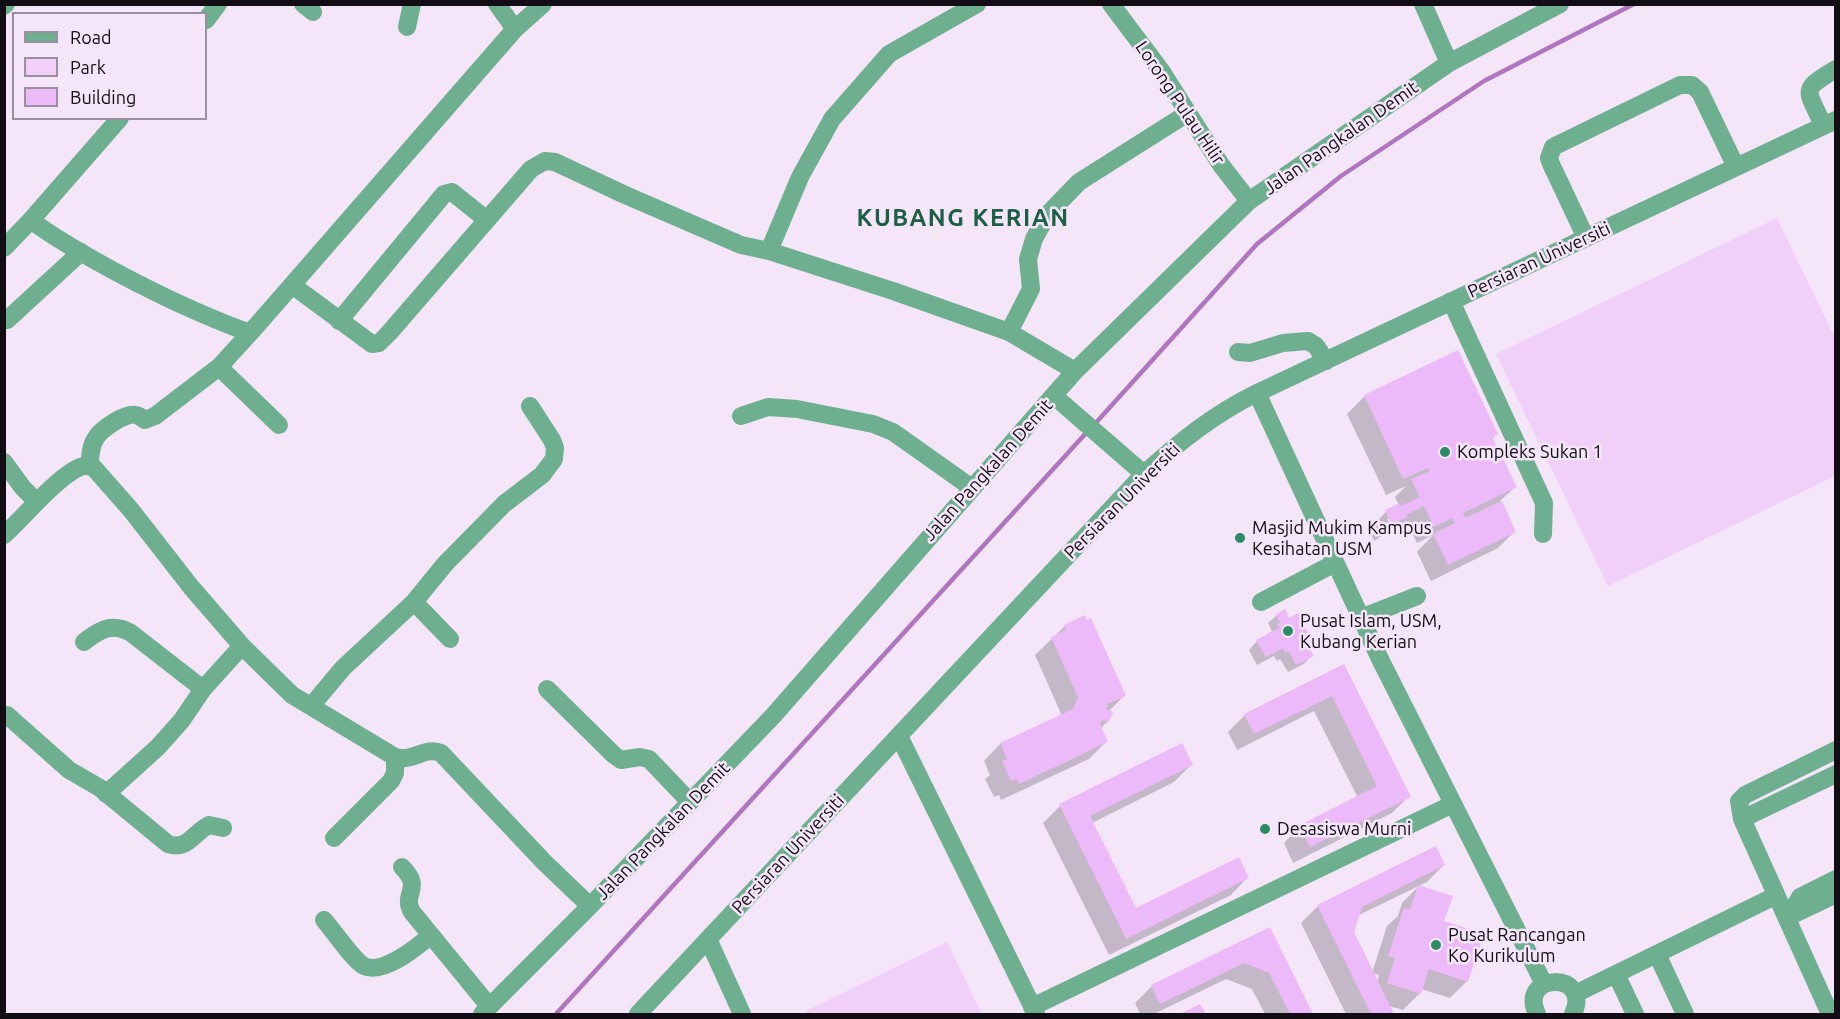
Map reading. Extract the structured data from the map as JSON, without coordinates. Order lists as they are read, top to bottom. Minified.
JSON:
{"streets":{"street":["Lorong Pulau Hilir","Jalan Pangkalan Demit","Persiaran Universiti"]},"crossings":[["Lorong Pulau Hilir","Jalan Pangkalan Demit"]],"districts":["KUBANG KERIAN"],"places":["Kompleks Sukan 1","Masjid Mukim Kampus Kesihatan USM","Pusat Islam, USM, Kubang Kerian","Desasiswa Murni","Pusat Rancangan Ko Kurikulum"],"legend":["Road","Park","Building"]}
